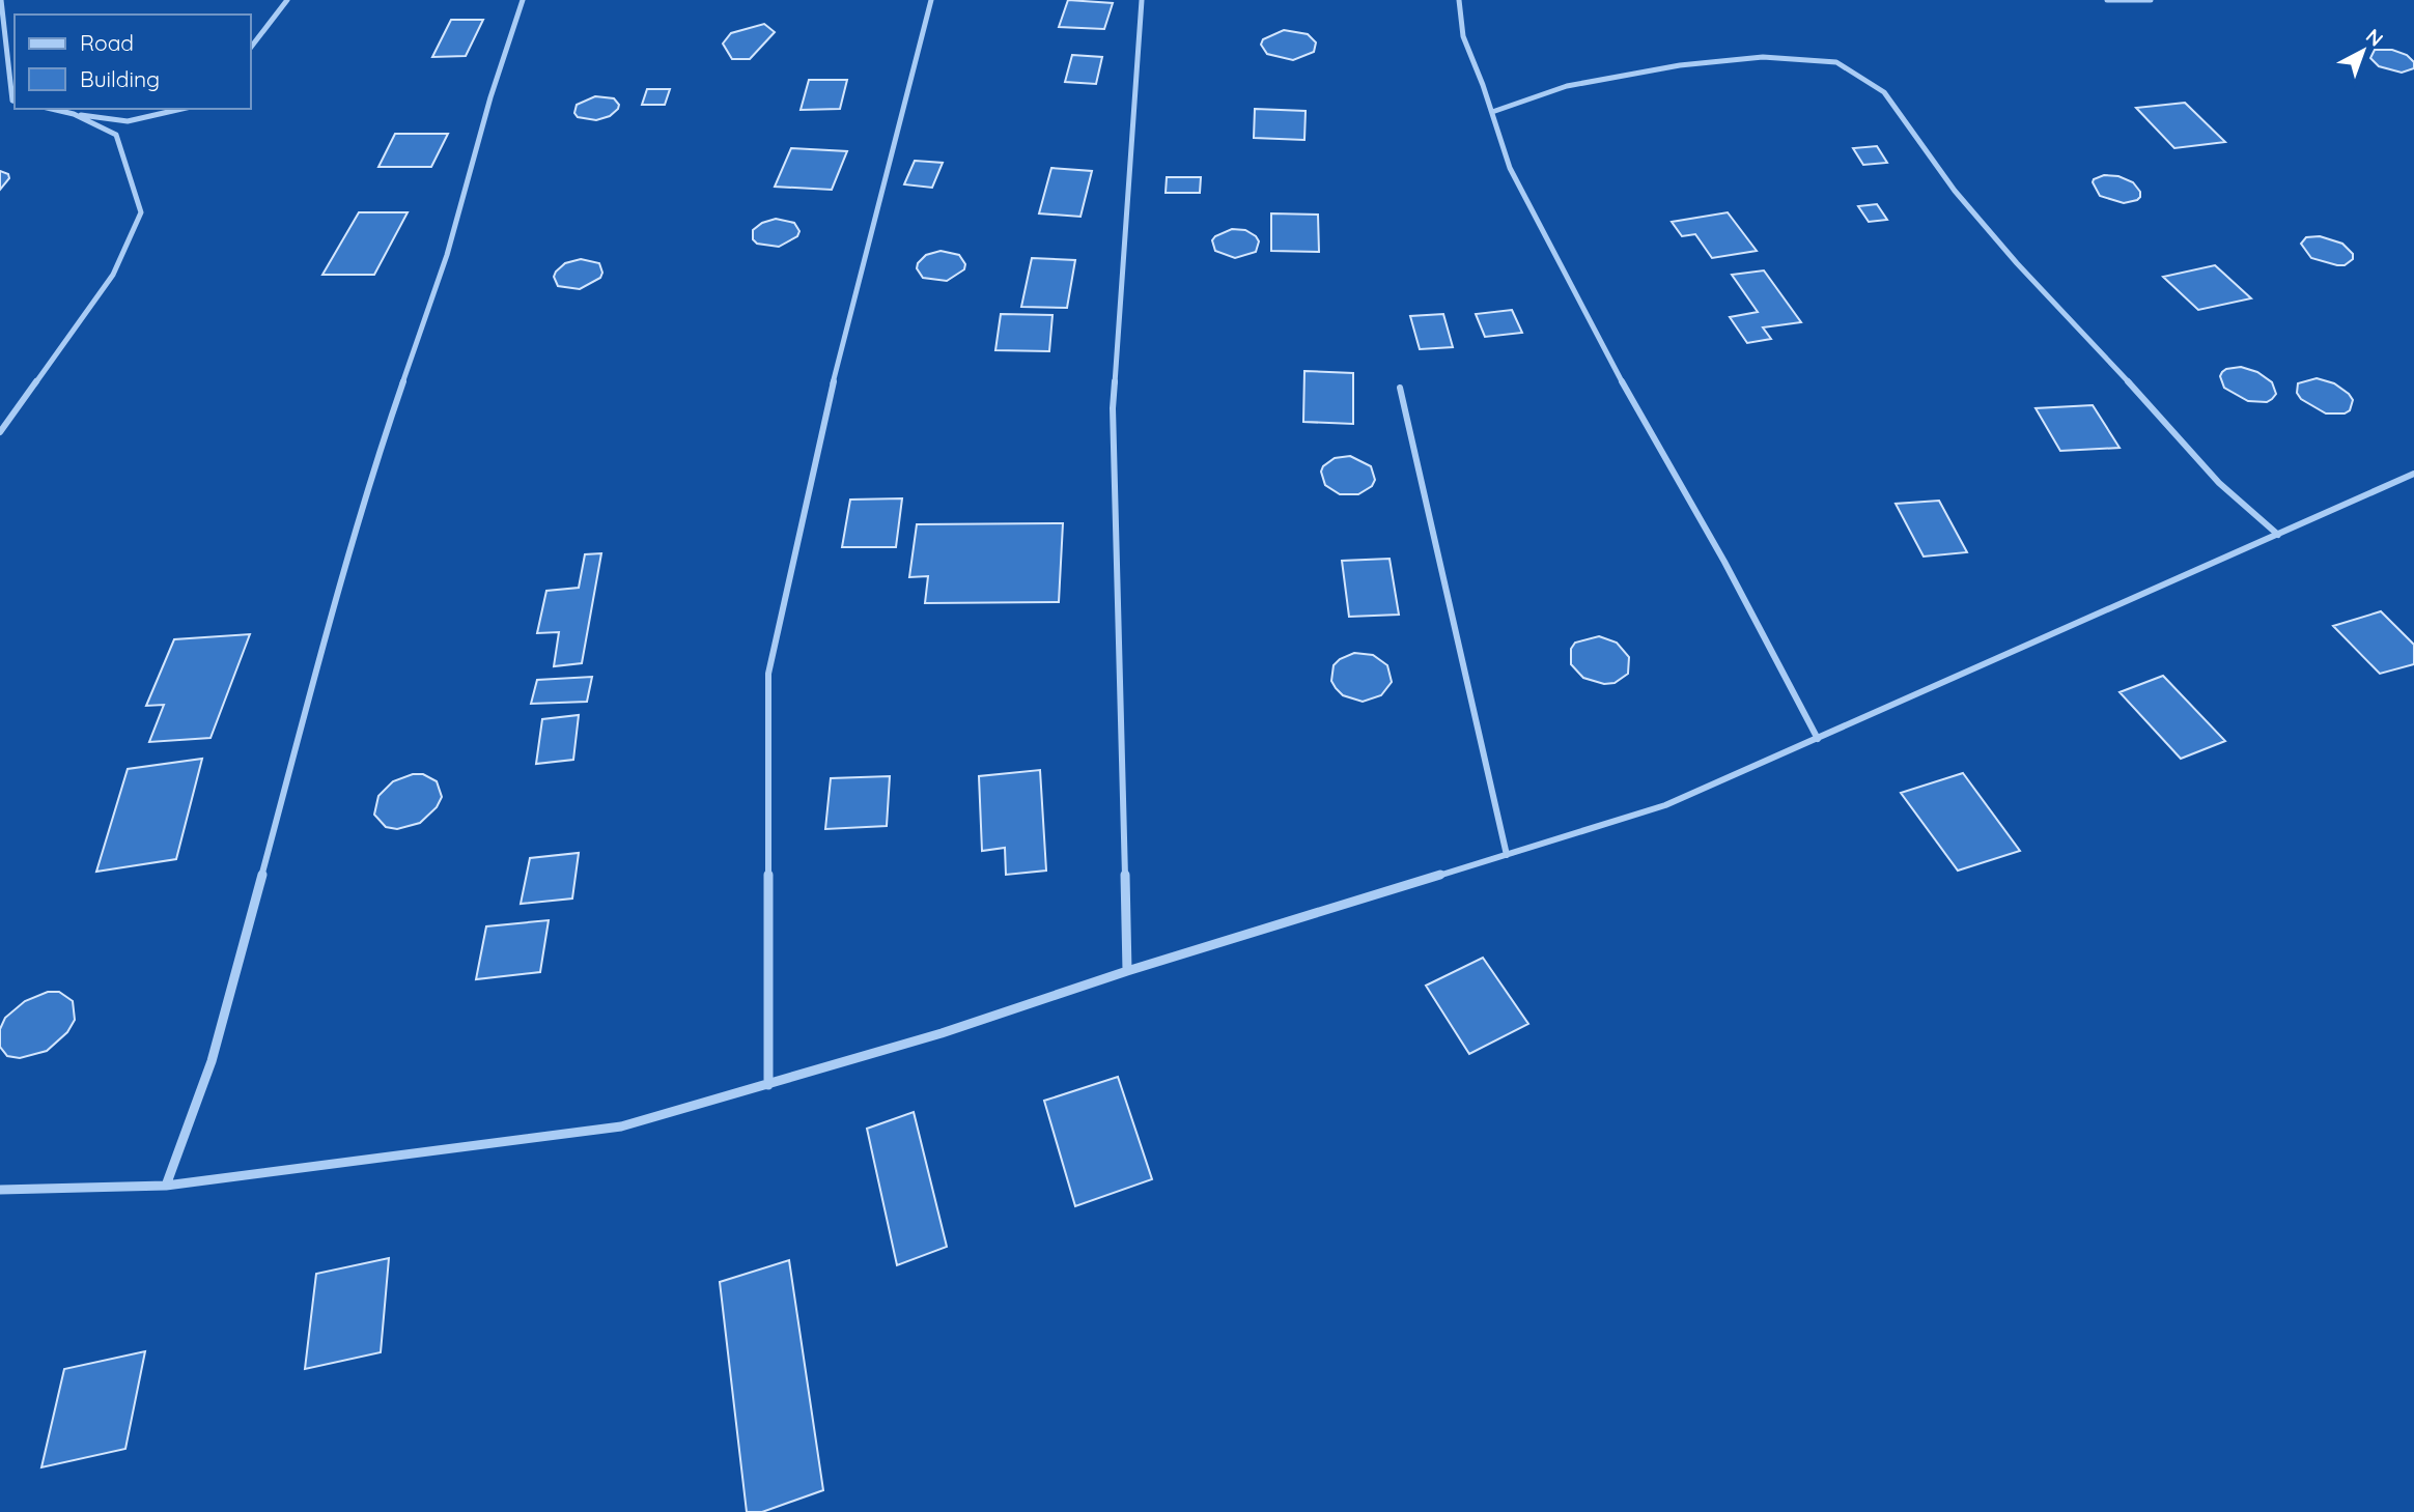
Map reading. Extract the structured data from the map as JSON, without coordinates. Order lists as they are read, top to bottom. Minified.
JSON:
{"legend":["Road","Building"],"north":"top right"}
